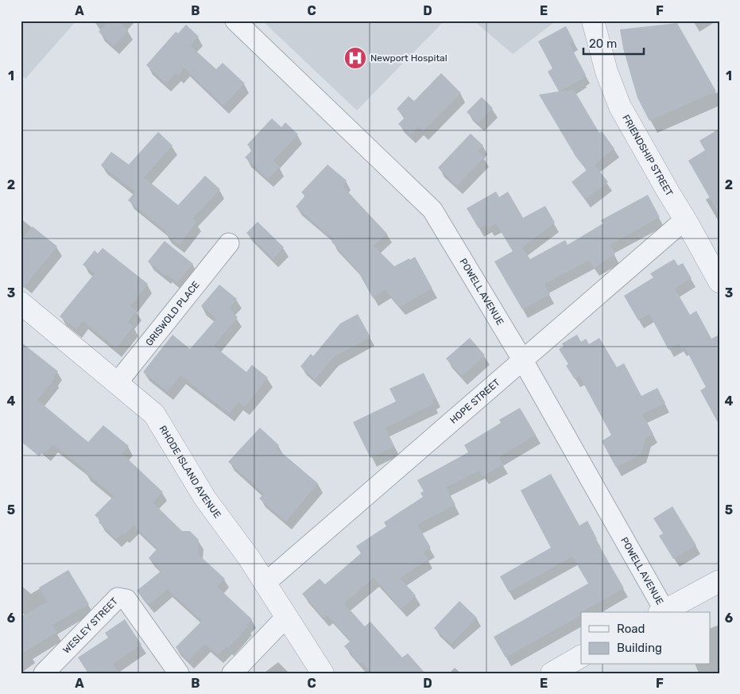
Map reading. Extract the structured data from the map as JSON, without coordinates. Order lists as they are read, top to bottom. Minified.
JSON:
{"streets":{"street":["FRIENDSHIP STREET","POWELL AVENUE","GRISWOLD PLACE","HOPE STREET","RHODE ISLAND AVENUE","WESLEY STREET"]},"crossings":[["FRIENDSHIP STREET","HOPE STREET"],["POWELL AVENUE","HOPE STREET"],["GRISWOLD PLACE","RHODE ISLAND AVENUE"],["HOPE STREET","RHODE ISLAND AVENUE"]],"places":{"hospital":["Newport Hospital"]},"legend":["Road","Building"],"scale_bar":"20 m","grid":{"columns":["A","B","C","D","E","F"],"rows":["1","2","3","4","5","6"]}}
